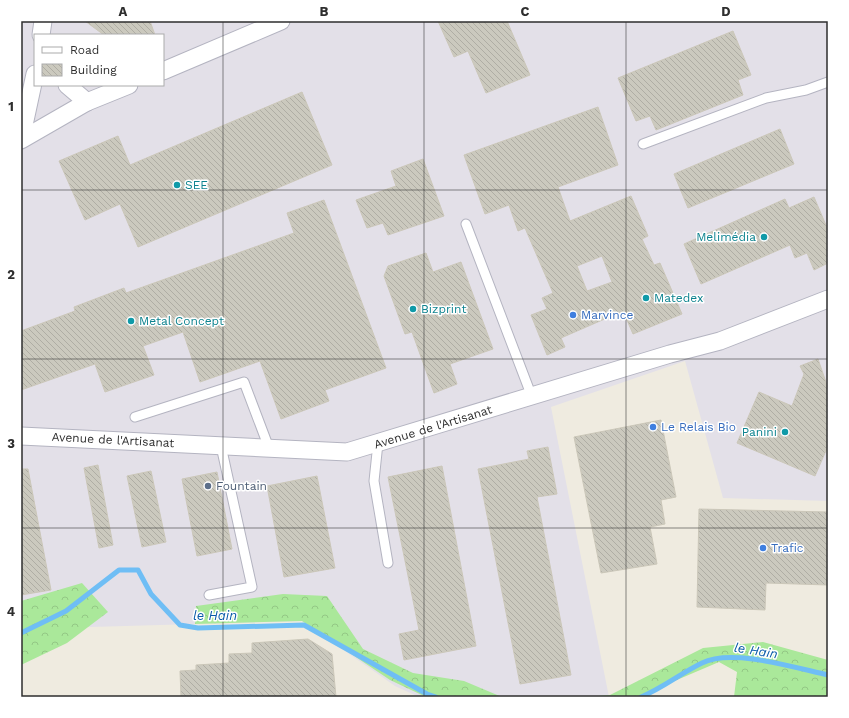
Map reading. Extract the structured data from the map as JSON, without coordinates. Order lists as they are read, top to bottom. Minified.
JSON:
{"streets":{"street":["Avenue de l'Artisanat"]},"water":["le Hain"],"places":["SEE","Melimédia","Matedex","Bizprint","Marvince","Metal Concept","Le Relais Bio","Panini","Fountain","Trafic"],"legend":["Road","Building"],"grid":{"columns":["A","B","C","D"],"rows":["1","2","3","4"]}}
